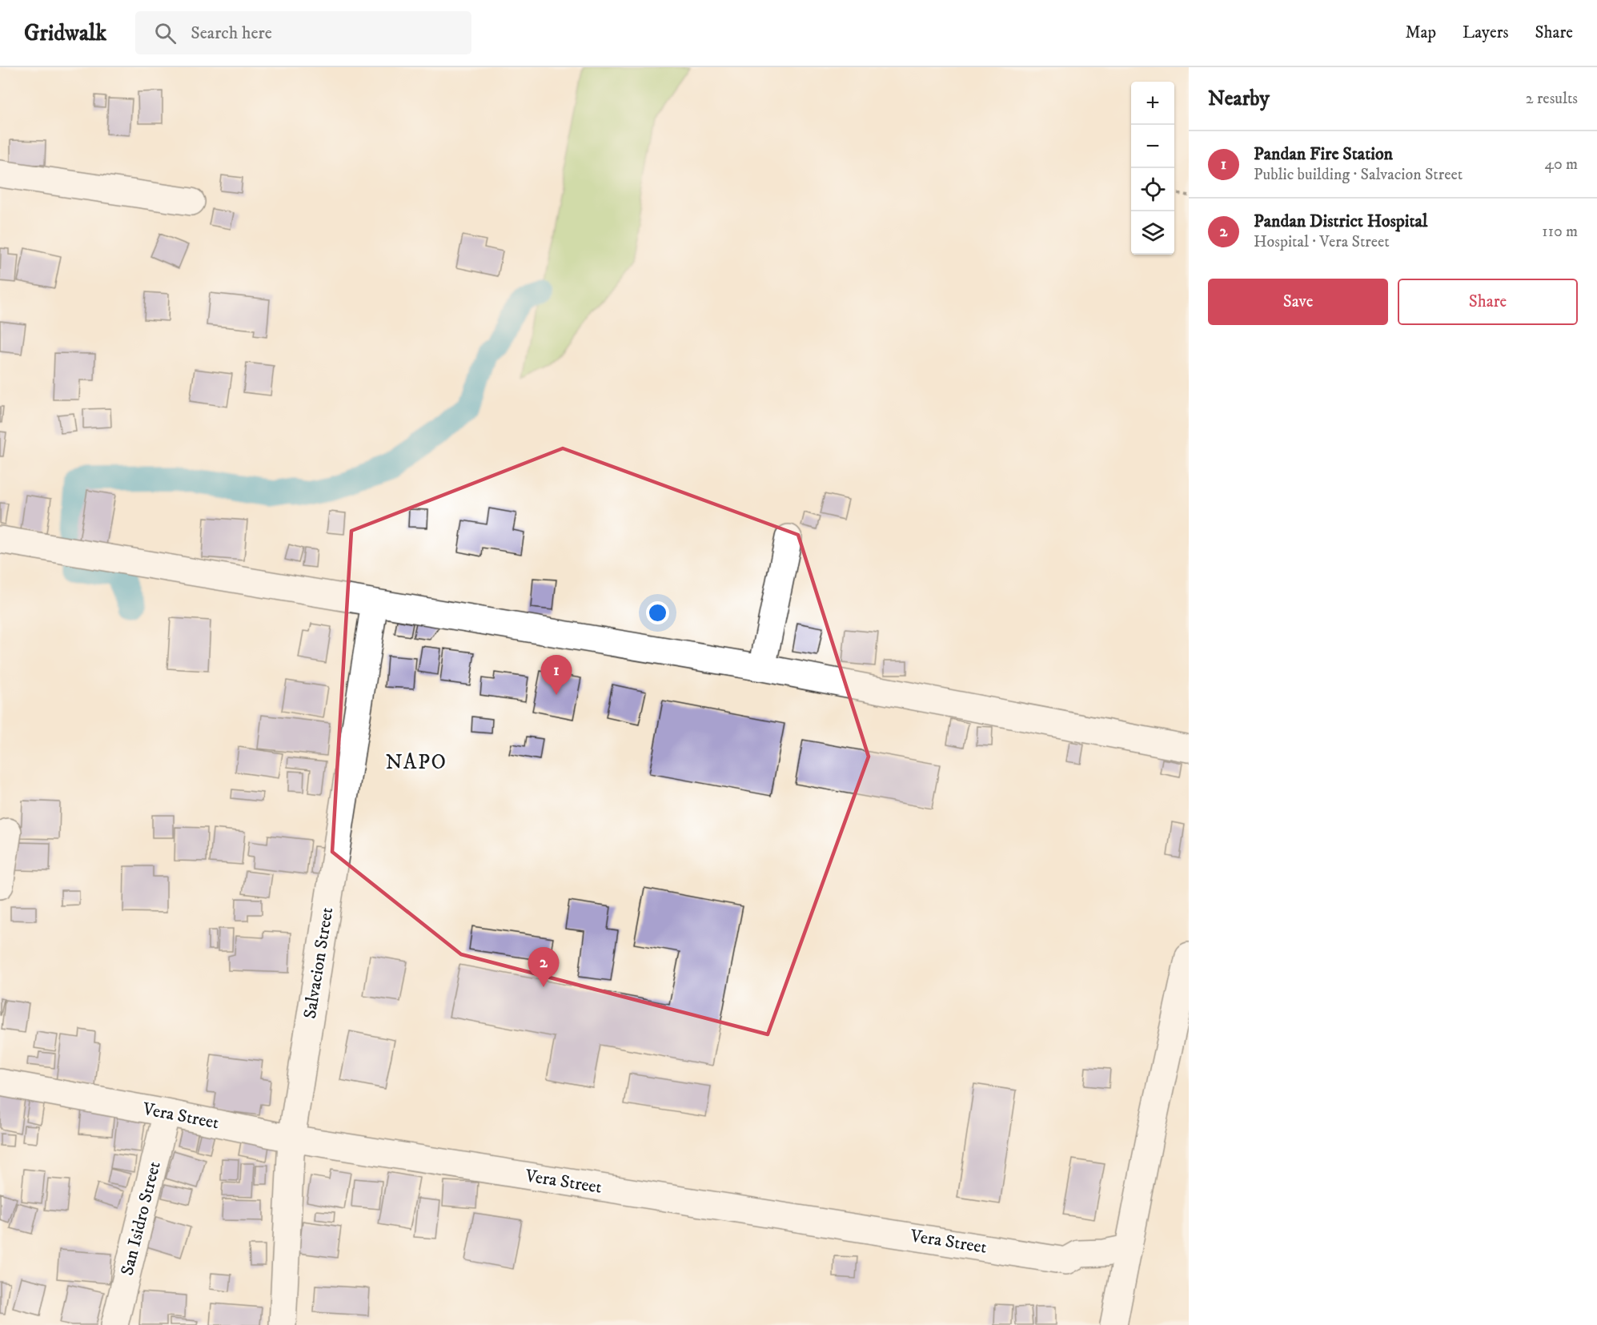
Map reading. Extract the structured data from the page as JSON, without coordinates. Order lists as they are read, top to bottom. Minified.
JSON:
{"streets":{"street":["Salvacion Street","Vera Street","San Isidro Street"]},"crossings":[["Salvacion Street","Vera Street"],["Vera Street","San Isidro Street"]],"districts":["NAPO"],"page":{"header":"Gridwalk","search":"Search here","nav":["Map","Layers","Share"],"heading":["Nearby","2 results"],"map_buttons":["+","−"],"list":[{"mark":"1","name":"Pandan Fire Station","note":"Public building · Salvacion Street","value":"40 m"},{"mark":"2","name":"Pandan District Hospital","note":"Hospital · Vera Street","value":"110 m"}],"buttons":["Save","Share"],"pins":["1","2"]}}
